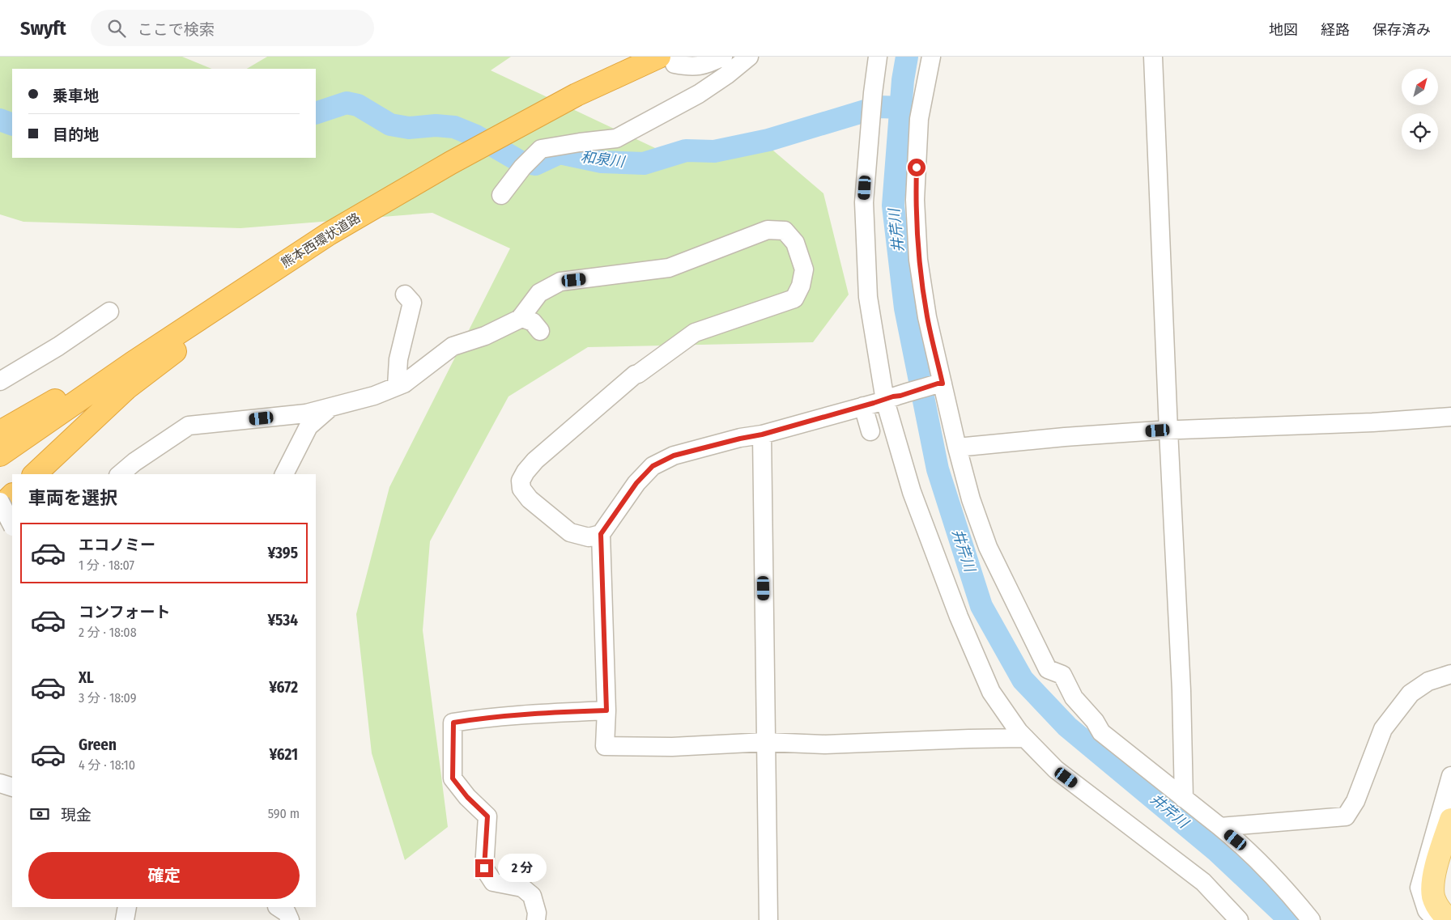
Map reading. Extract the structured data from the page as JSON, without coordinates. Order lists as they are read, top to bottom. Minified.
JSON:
{"streets":{"highway":["熊本西環状道路"]},"water":["和泉川","井芹川"],"north":"top right","page":{"header":"Swyft","search":"ここで検索","nav":["地図","経路","保存済み"],"banner":["乗車地","目的地"],"heading":"車両を選択","list":[{"name":"エコノミー","note":"1 分 · 18:07","value":"¥395"},{"name":"コンフォート","note":"2 分 · 18:08","value":"¥534"},{"name":"XL","note":"3 分 · 18:09","value":"¥672"},{"name":"Green","note":"4 分 · 18:10","value":"¥621"}],"pay":["現金","590 m"],"buttons":"確定","bubble":"2 分"}}
